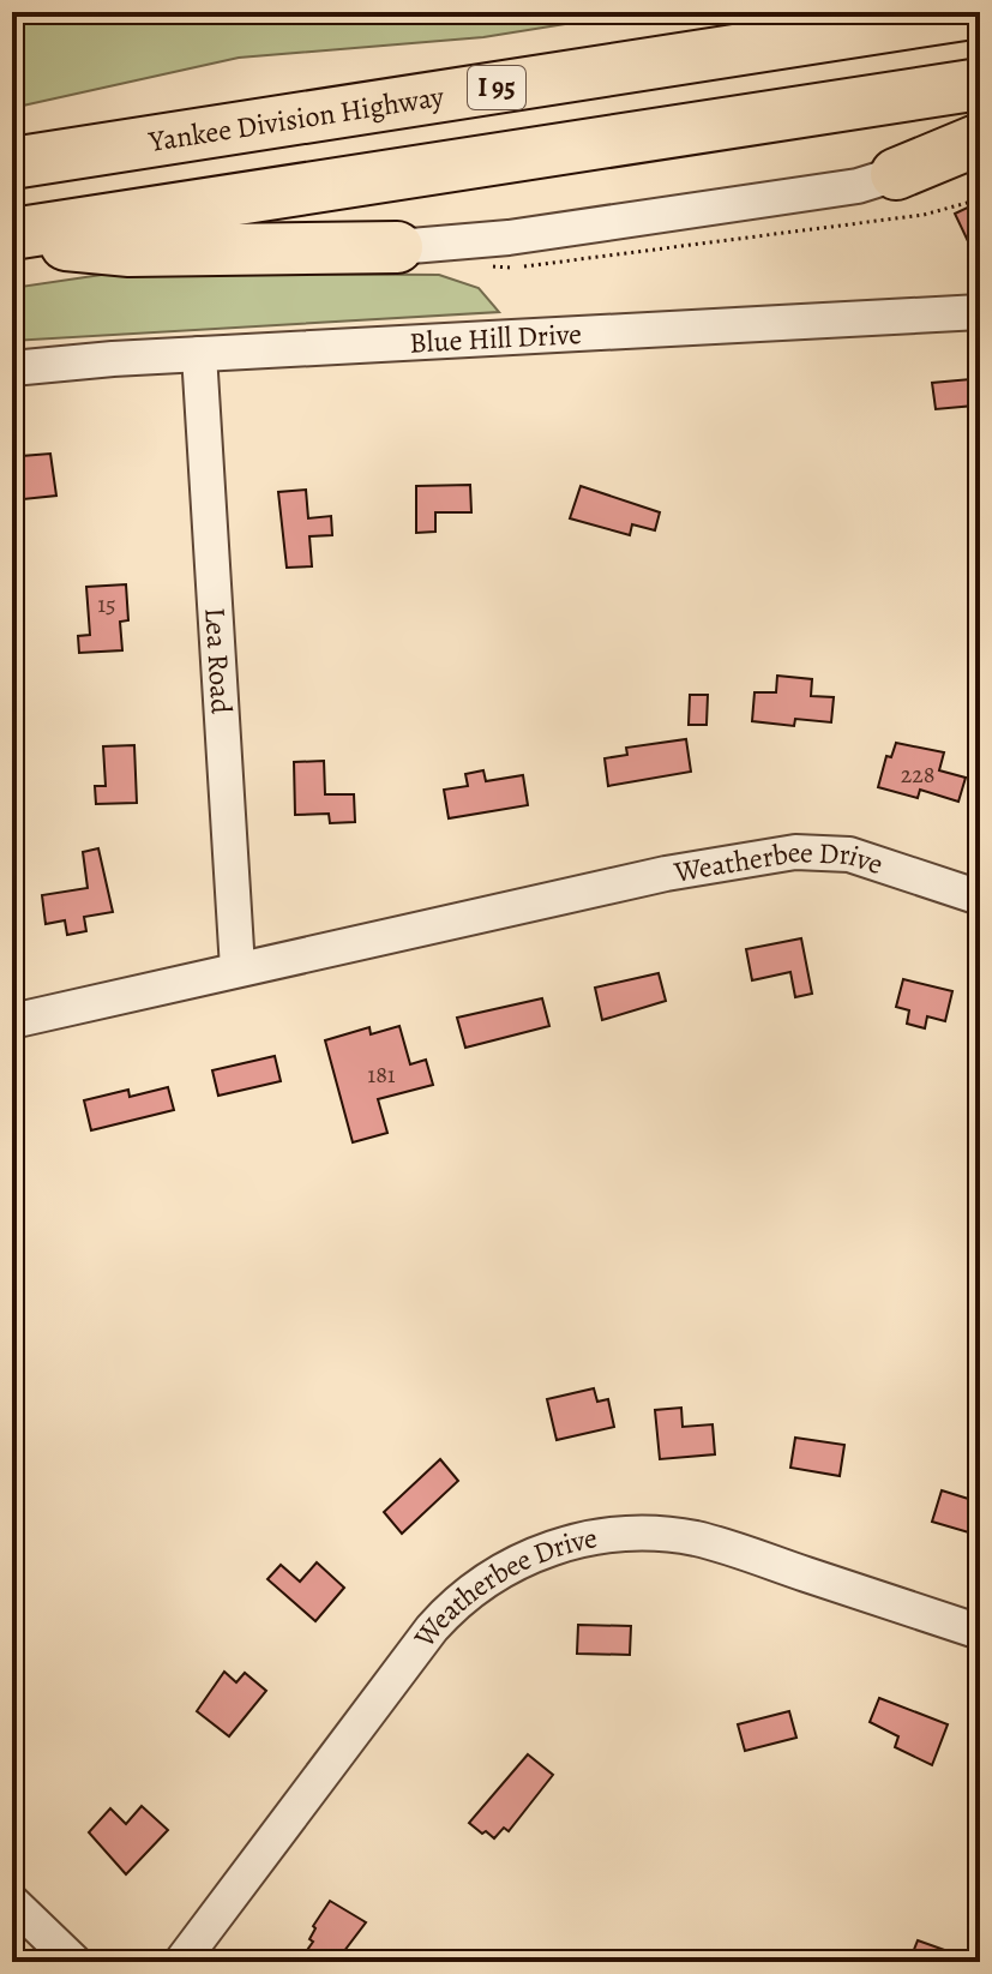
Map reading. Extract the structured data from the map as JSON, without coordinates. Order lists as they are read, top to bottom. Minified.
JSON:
{"streets":{"highway":["I 95","Yankee Division Highway"],"street":["Blue Hill Drive","Lea Road","Weatherbee Drive"]},"crossings":[["Blue Hill Drive","Lea Road"],["Lea Road","Weatherbee Drive"]],"house_numbers":["15","228","181"]}
